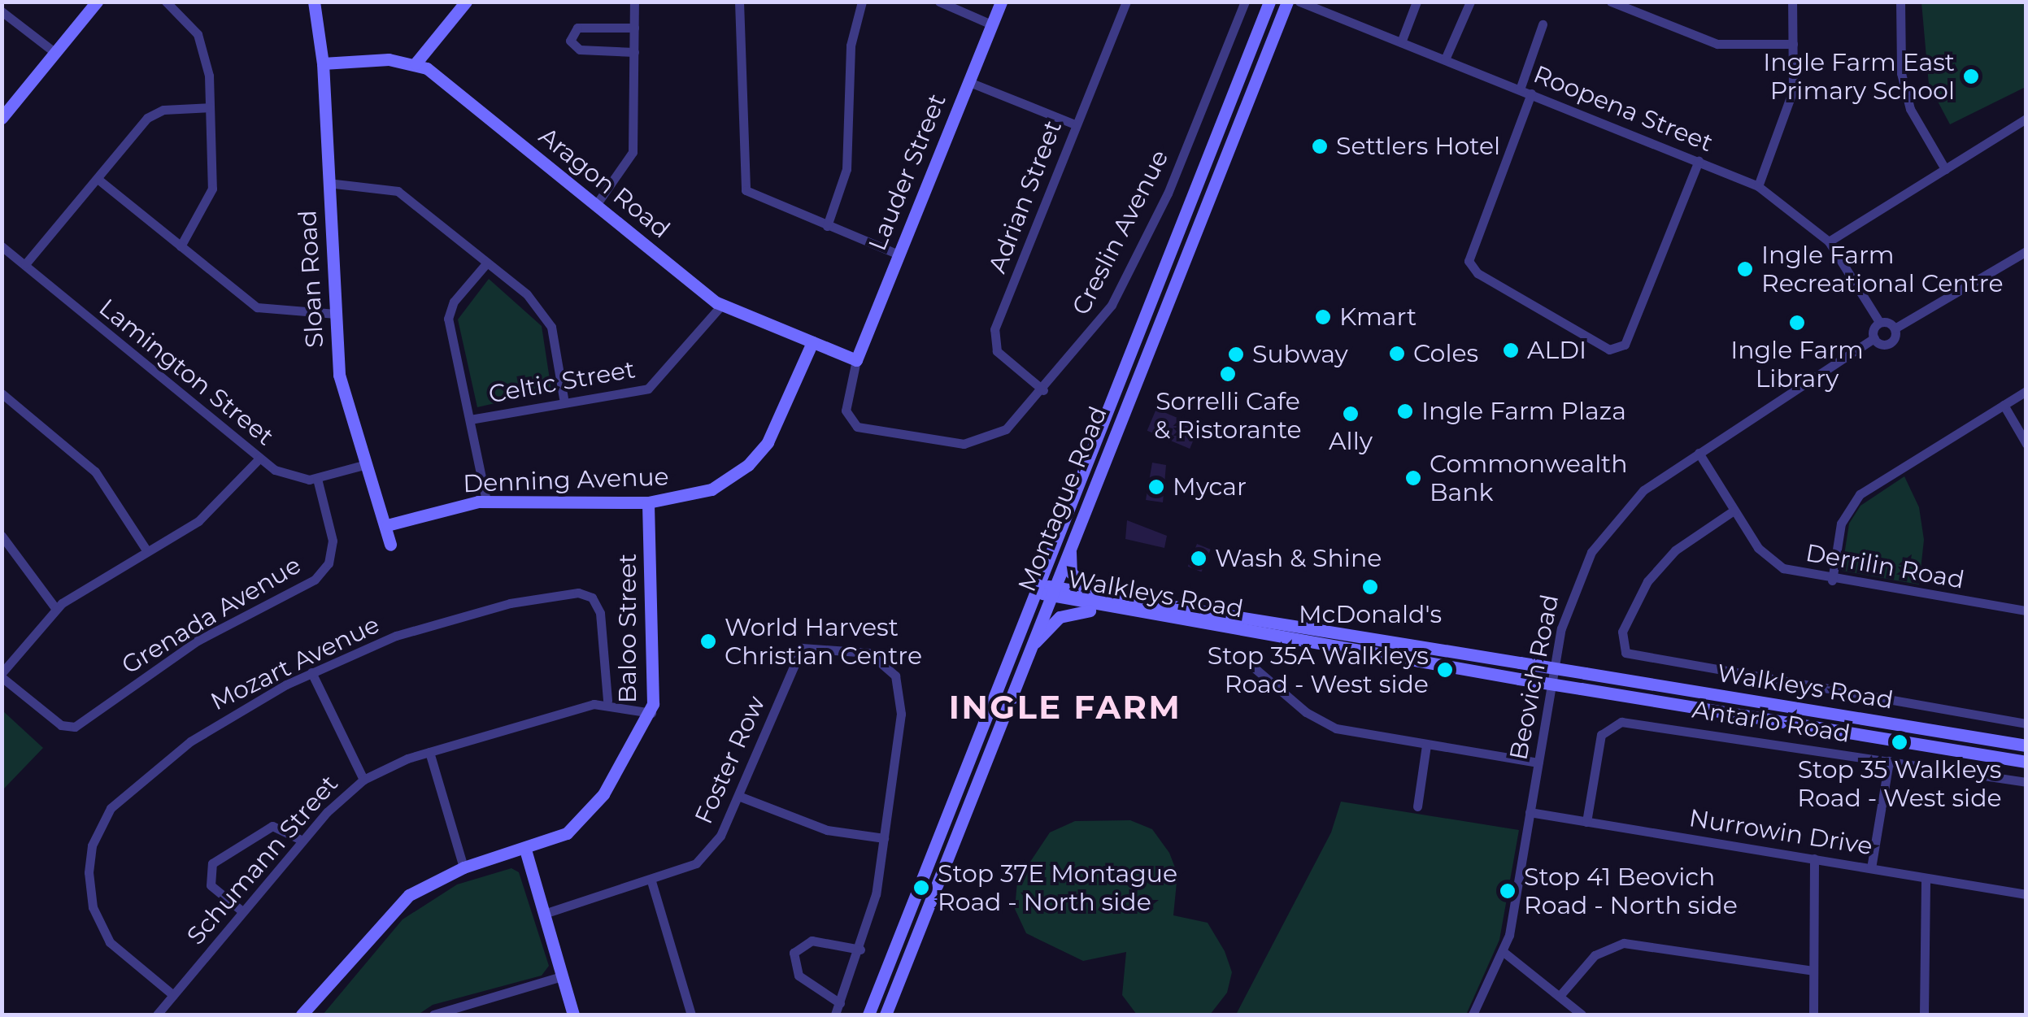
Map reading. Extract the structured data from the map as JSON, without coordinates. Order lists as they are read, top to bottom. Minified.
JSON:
{"streets":{"main road":["Lauder Street","Aragon Road","Sloan Road","Denning Avenue","Montague Road","Walkleys Road","Baloo Street"],"street":["Roopena Street","Adrian Street","Creslin Avenue","Lamington Street","Celtic Street","Derrilin Road","Grenada Avenue","Mozart Avenue","Beovich Road","Antarlo Road","Foster Row","Nurrowin Drive","Schumann Street"]},"crossings":[["Lauder Street","Aragon Road"],["Lauder Street","Creslin Avenue"],["Aragon Road","Creslin Avenue"],["Aragon Road","Celtic Street"],["Aragon Road","Denning Avenue"],["Adrian Street","Creslin Avenue"],["Sloan Road","Lamington Street"],["Sloan Road","Denning Avenue"],["Lamington Street","Grenada Avenue"],["Denning Avenue","Baloo Street"],["Montague Road","Walkleys Road"],["Derrilin Road","Beovich Road"],["Mozart Avenue","Schumann Street"],["Beovich Road","Nurrowin Drive"],["Antarlo Road","Nurrowin Drive"]],"districts":["INGLE FARM"],"places":["Ingle Farm East Primary School","Settlers Hotel","Ingle Farm Recreational Centre","Kmart","Ingle Farm Library","ALDI","Coles","Subway","Sorrelli Cafe & Ristorante","Ingle Farm Plaza","Ally","Commonwealth Bank","Mycar","Wash & Shine","McDonald's","World Harvest Christian Centre","Stop 35A Walkleys Road - West side","Stop 35 Walkleys Road - West side","Stop 37E Montague Road - North side","Stop 41 Beovich Road - North side"]}
